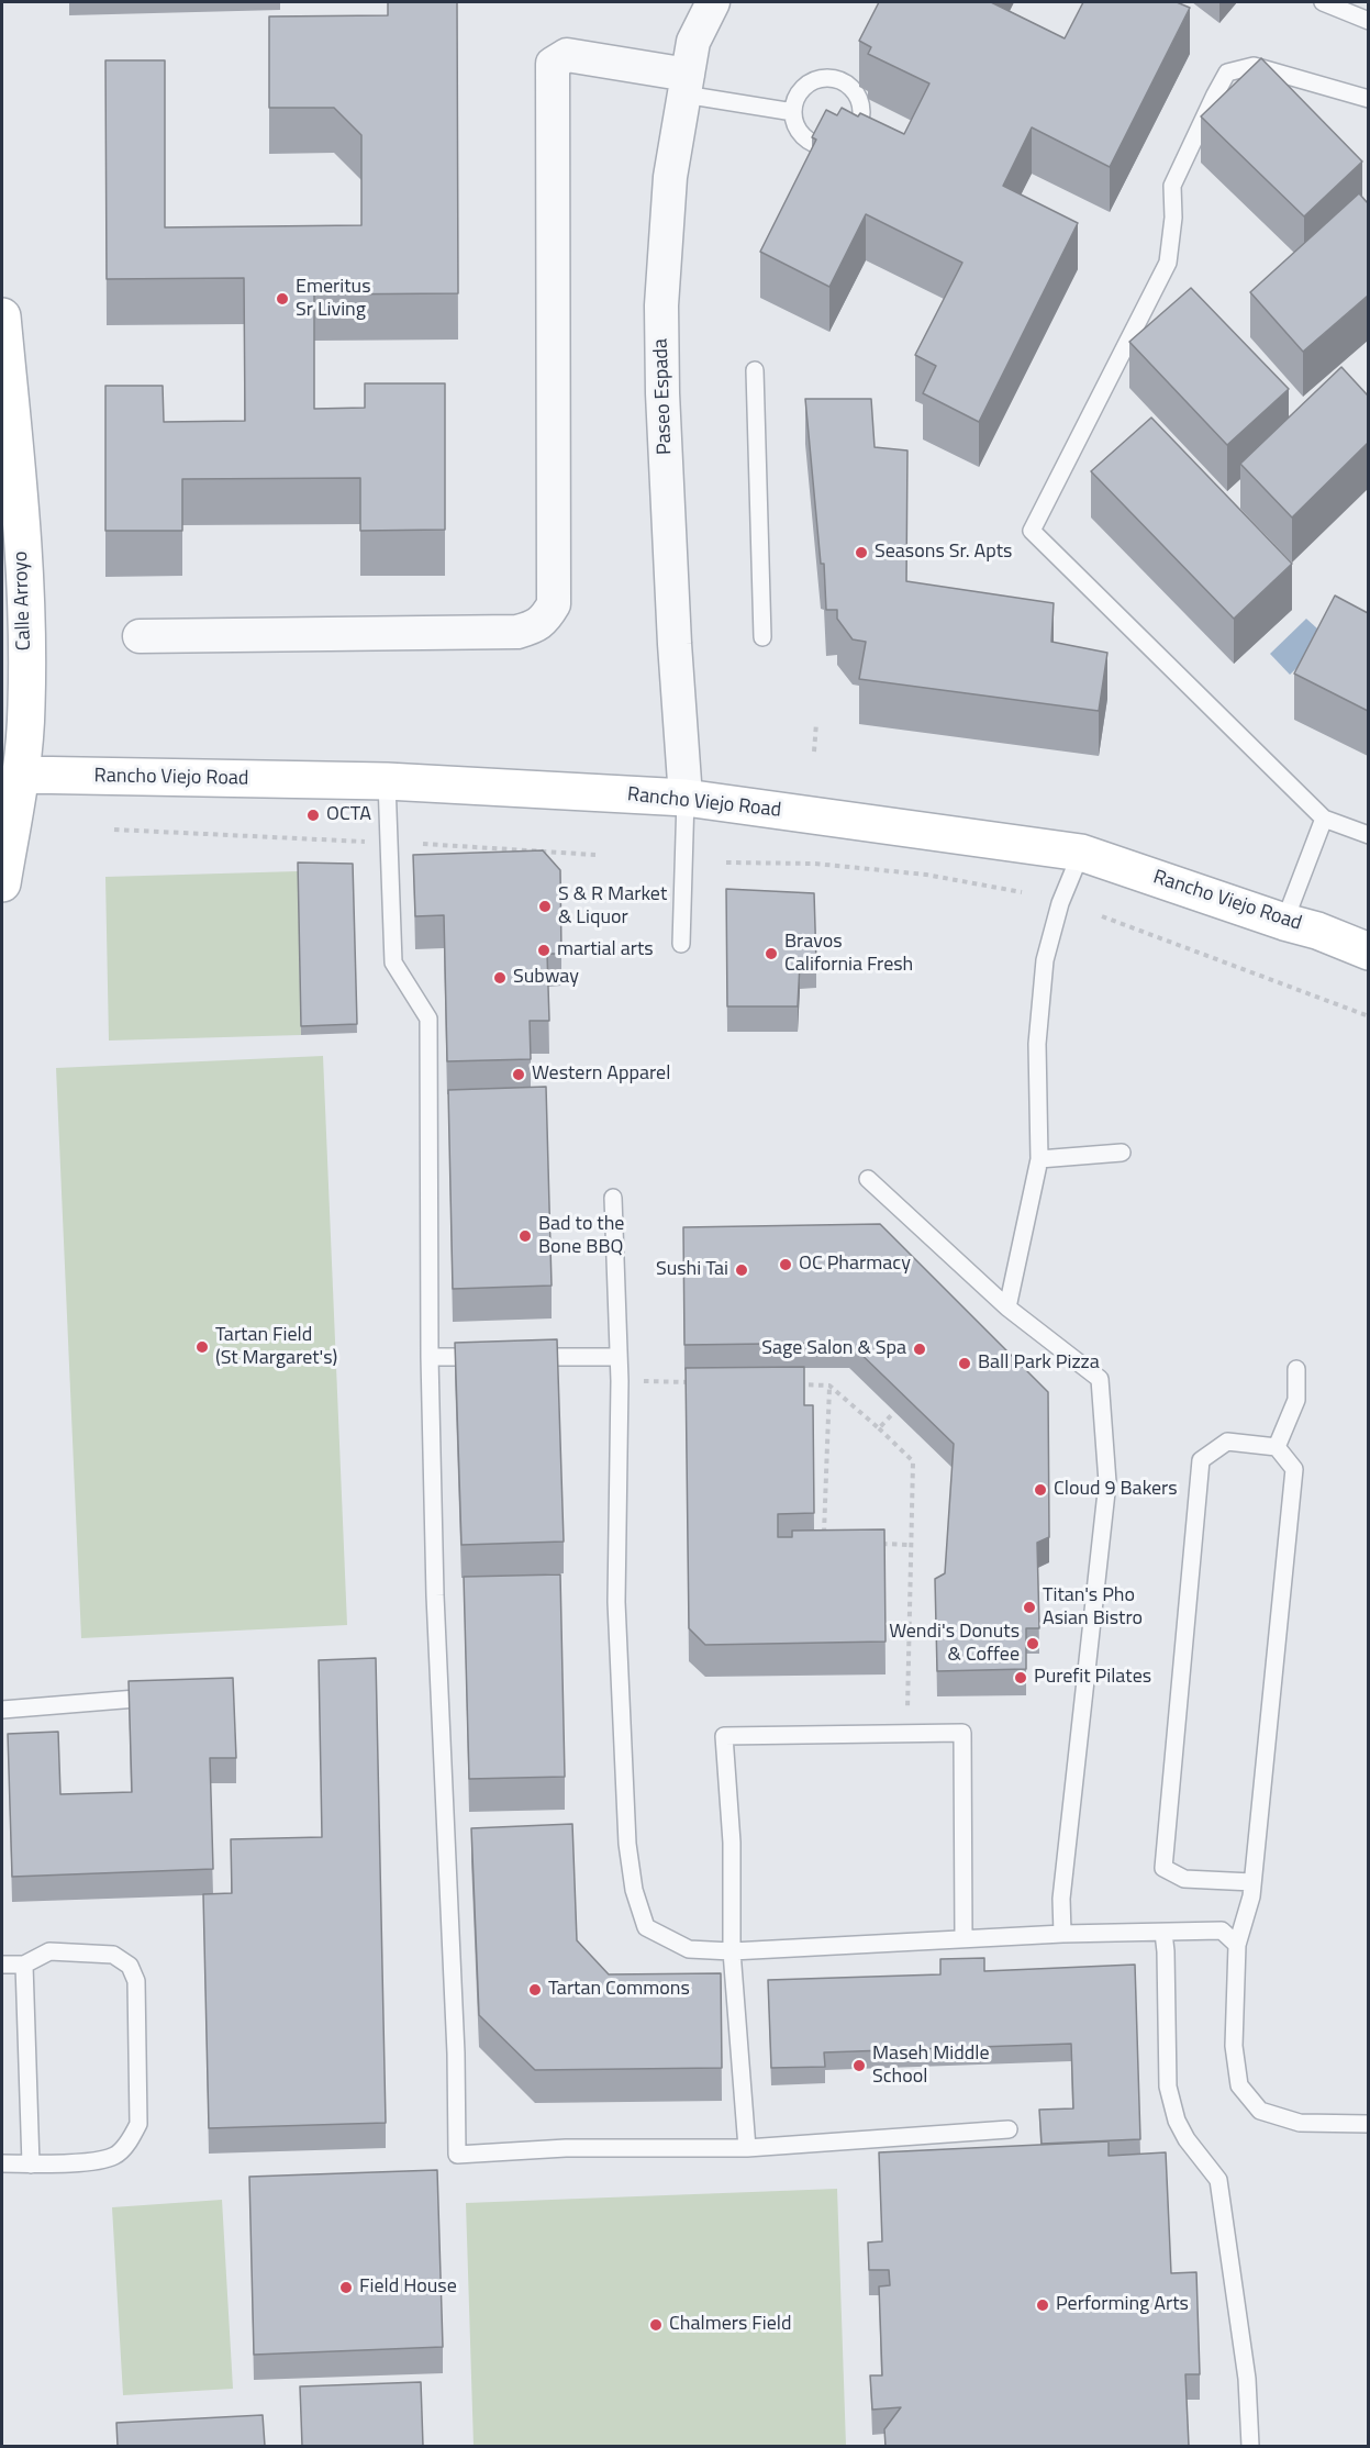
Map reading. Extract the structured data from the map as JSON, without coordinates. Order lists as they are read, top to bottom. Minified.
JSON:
{"streets":{"main road":["Calle Arroyo","Rancho Viejo Road"],"street":["Paseo Espada"]},"crossings":[["Paseo Espada","Rancho Viejo Road"],["Calle Arroyo","Rancho Viejo Road"]],"places":["Emeritus Sr Living","Seasons Sr. Apts","OCTA","S & R Market & Liquor","martial arts","Bravos California Fresh","Subway","Western Apparel","Bad to the Bone BBQ","OC Pharmacy","Sushi Tai","Tartan Field (St Margaret's)","Sage Salon & Spa","Ball Park Pizza","Cloud 9 Bakers","Titan's Pho Asian Bistro","Wendi's Donuts & Coffee","Purefit Pilates","Tartan Commons","Maseh Middle School","Field House","Performing Arts","Chalmers Field"]}
